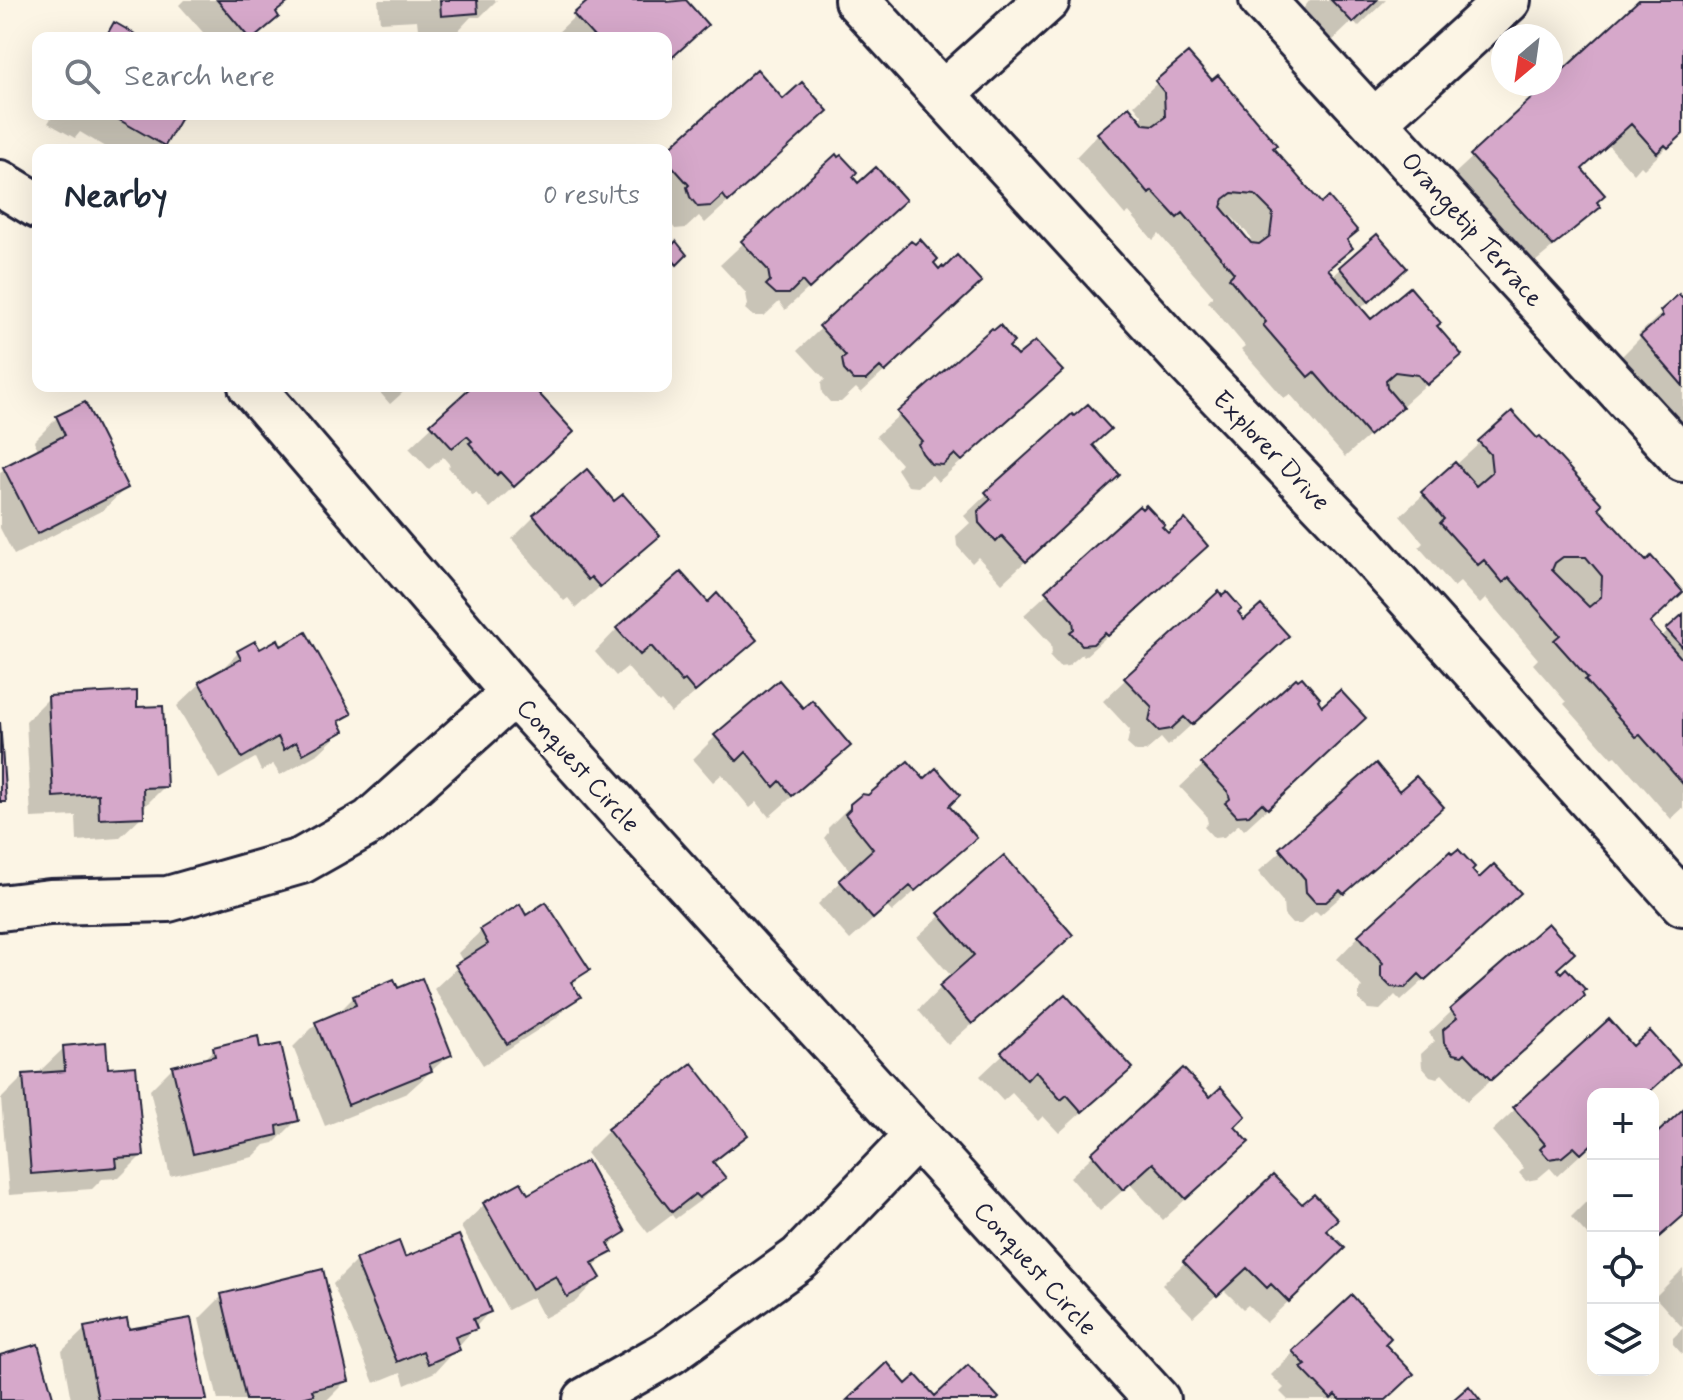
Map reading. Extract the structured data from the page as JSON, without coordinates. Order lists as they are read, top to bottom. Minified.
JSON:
{"streets":{"street":["Orangetip Terrace","Explorer Drive","Conquest Circle"]},"north":"bottom left","page":{"search":"Search here","heading":["Nearby","0 results"],"map_buttons":["+","−"]}}
